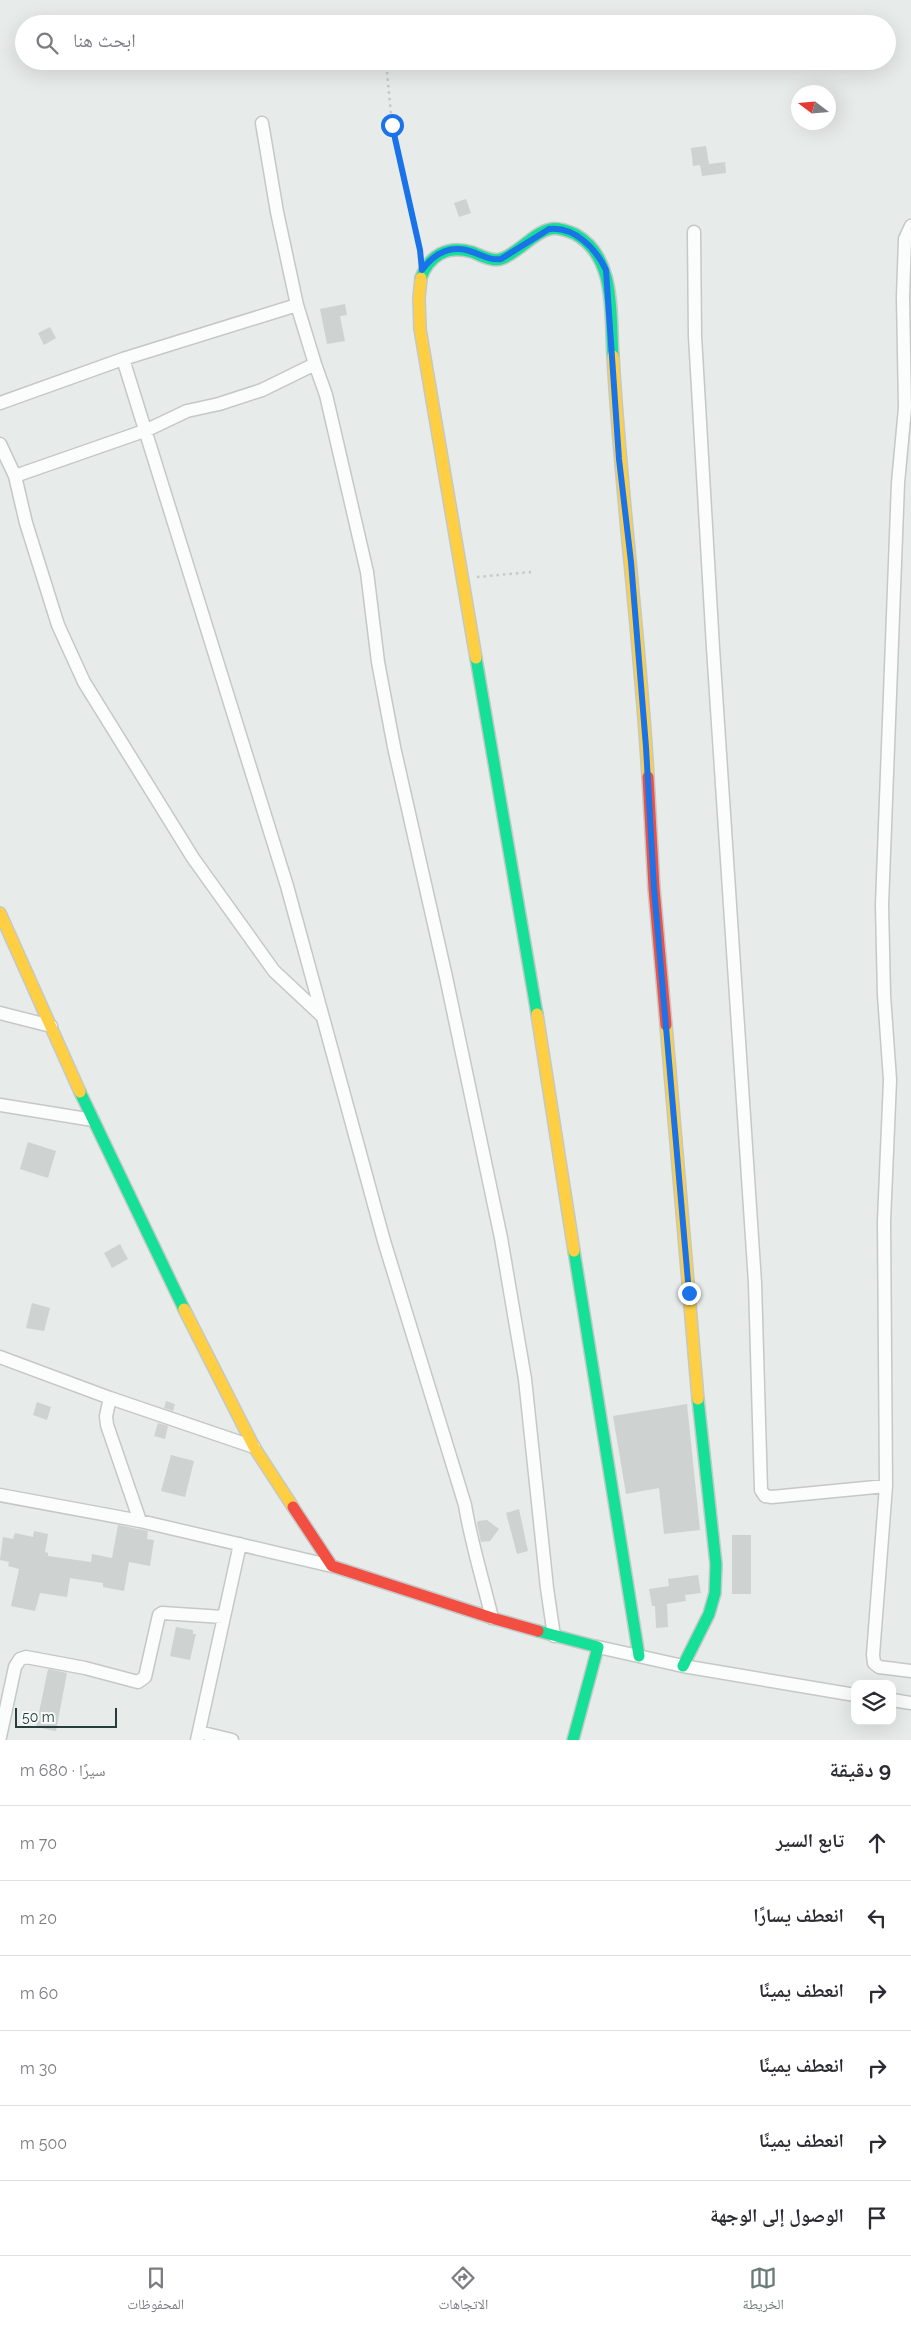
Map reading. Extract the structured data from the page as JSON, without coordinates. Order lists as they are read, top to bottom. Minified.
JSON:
{"scale_bar":"50 m","north":"left","page":{"search":"ابحث هنا","scale":"50 m","heading":["9 دقيقة","سيرًا · 680 m"],"list":[["تابع السير","70 m"],["انعطف يسارًا","20 m"],["انعطف يمينًا","60 m"],["انعطف يمينًا","30 m"],["انعطف يمينًا","500 m"],"الوصول إلى الوجهة"],"nav":["الخريطة","الاتجاهات","المحفوظات"]}}
